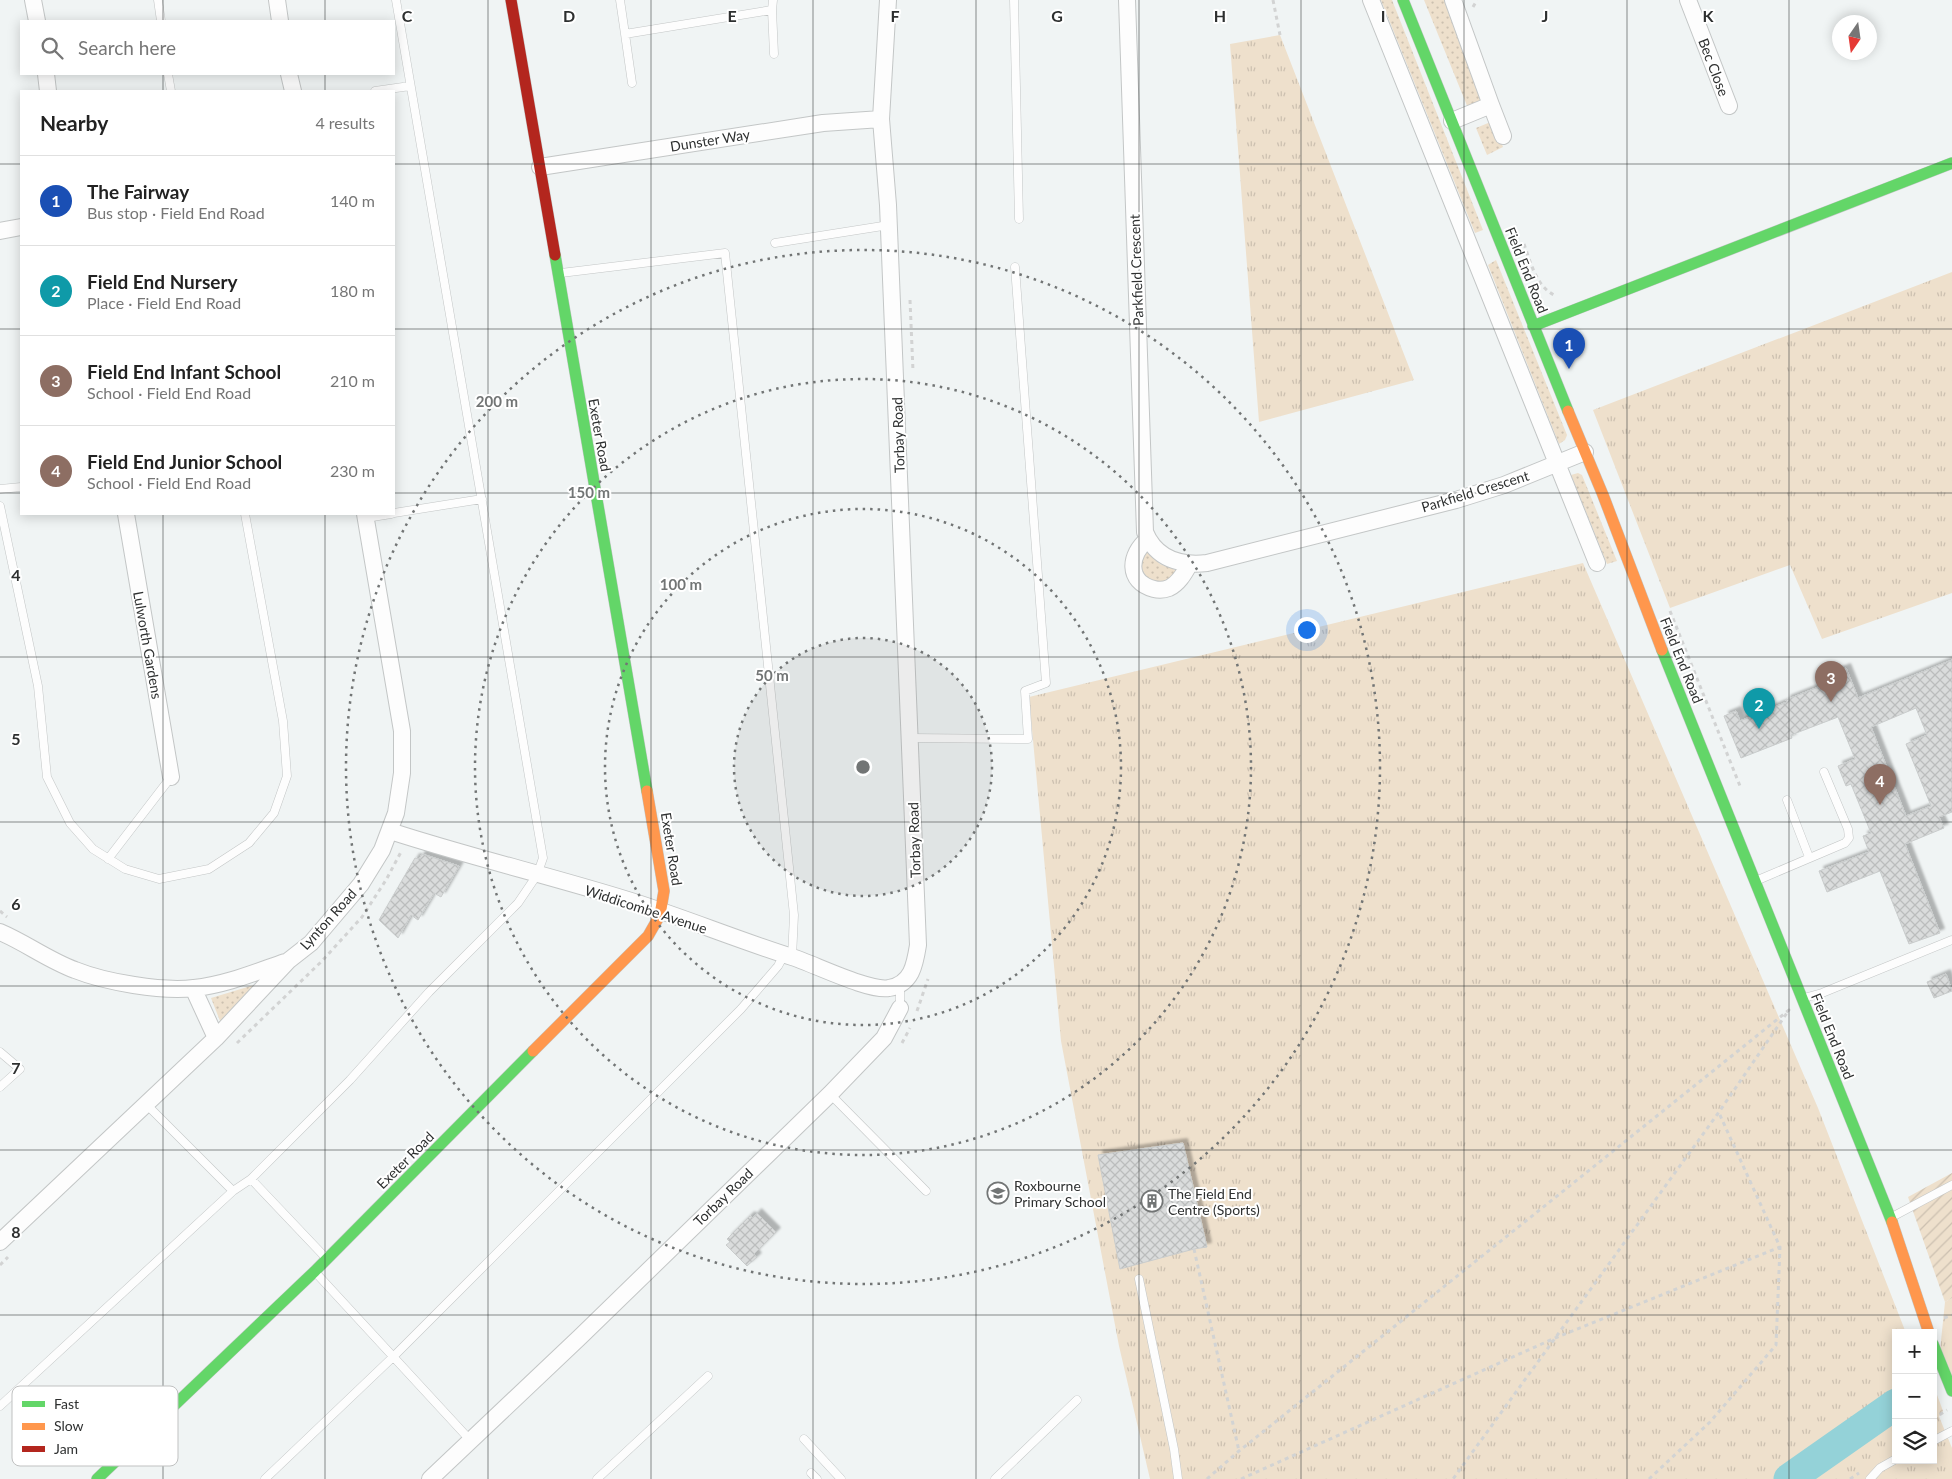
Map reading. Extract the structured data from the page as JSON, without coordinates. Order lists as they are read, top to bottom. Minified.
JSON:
{"streets":{"street":["Bec Close","Dunster Way","Parkfield Crescent","Field End Road","Exeter Road","Torbay Road","Lulworth Gardens","Widdicombe Avenue","Lynton Road"]},"crossings":[["Dunster Way","Exeter Road"],["Dunster Way","Torbay Road"],["Parkfield Crescent","Field End Road"],["Exeter Road","Widdicombe Avenue"],["Torbay Road","Widdicombe Avenue"],["Widdicombe Avenue","Lynton Road"]],"places":{"school or university":["Roxbourne Primary School"],"building":["The Field End Centre (Sports)"]},"legend":["Fast","Slow","Jam"],"north":"bottom","page":{"search":"Search here","heading":["Nearby","4 results"],"list":[{"mark":"1","name":"The Fairway","note":"Bus stop · Field End Road","value":"140 m"},{"mark":"2","name":"Field End Nursery","note":"Place · Field End Road","value":"180 m"},{"mark":"3","name":"Field End Infant School","note":"School · Field End Road","value":"210 m"},{"mark":"4","name":"Field End Junior School","note":"School · Field End Road","value":"230 m"}],"pins":["1","3","2","4"],"map_buttons":["+","−"]},"grid":{"columns":["C","D","E","F","G","H","I","J","K"],"rows":["4","5","6","7","8"]},"rings":["200 m","150 m","100 m","50 m"]}
